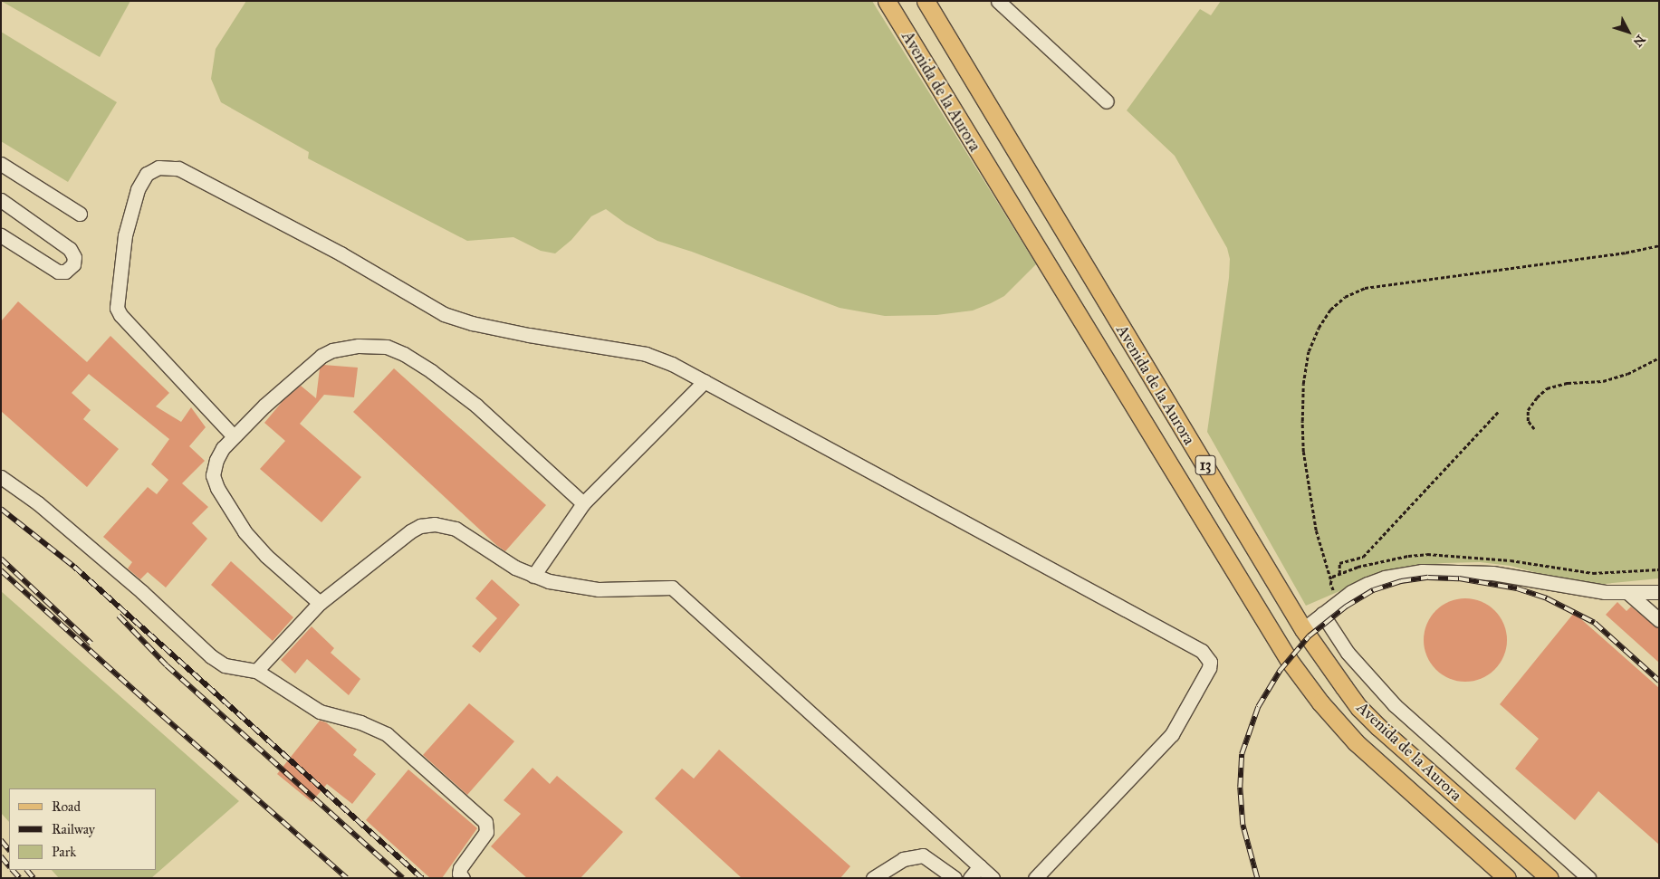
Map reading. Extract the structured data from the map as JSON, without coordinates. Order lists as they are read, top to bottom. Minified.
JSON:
{"streets":{"main road":["Avenida de la Aurora","13"]},"legend":["Road","Railway","Park"],"north":"bottom right"}
